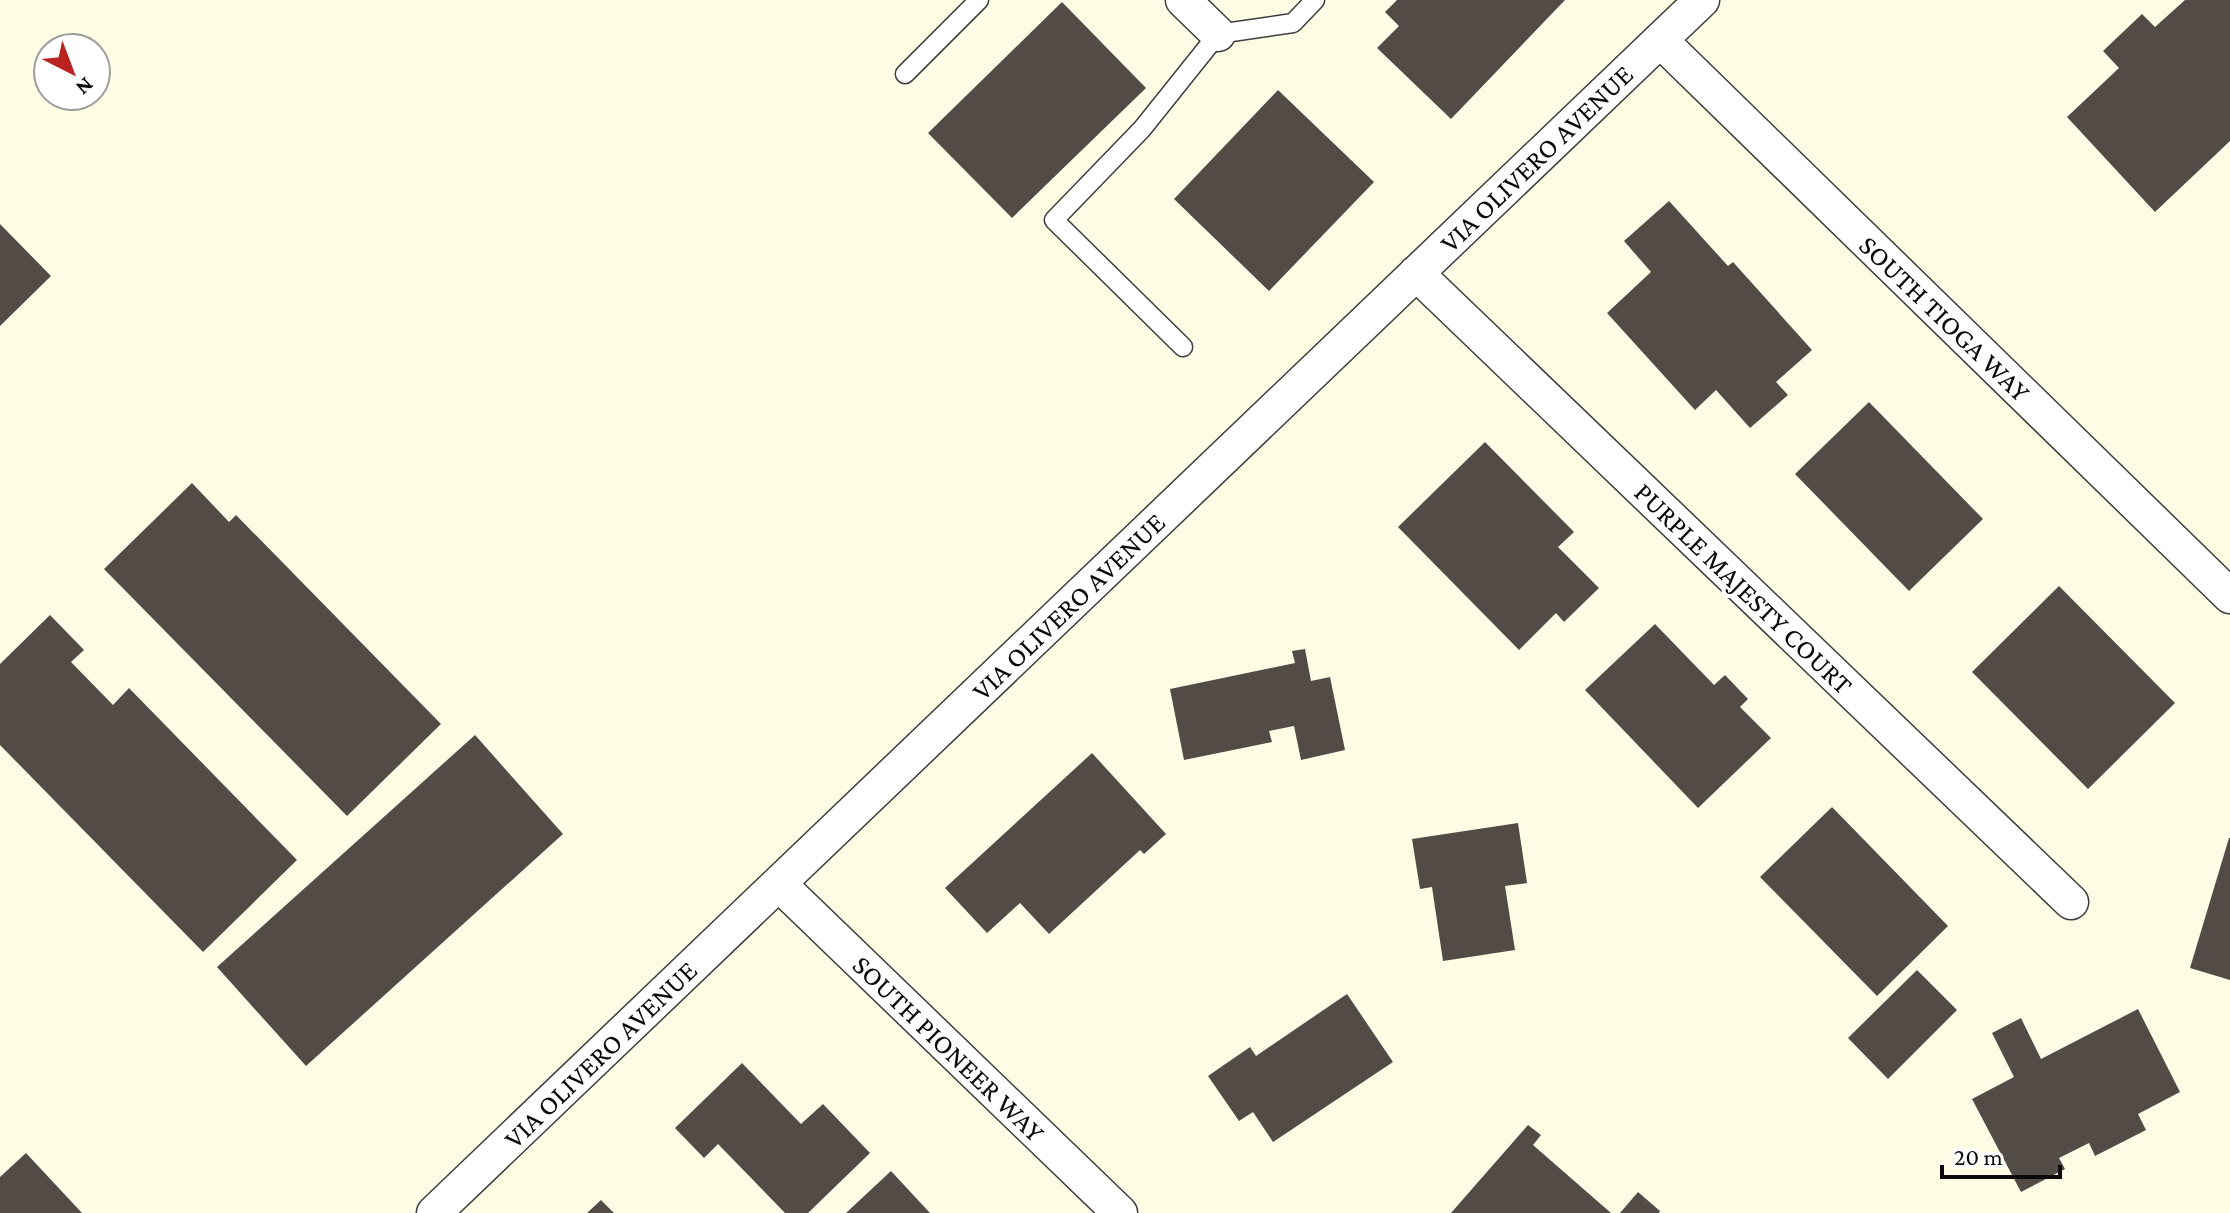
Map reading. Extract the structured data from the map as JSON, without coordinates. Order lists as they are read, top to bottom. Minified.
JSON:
{"streets":{"street":["VIA OLIVERO AVENUE","SOUTH TIOGA WAY","PURPLE MAJESTY COURT","SOUTH PIONEER WAY"]},"crossings":[["VIA OLIVERO AVENUE","SOUTH TIOGA WAY"],["VIA OLIVERO AVENUE","PURPLE MAJESTY COURT"],["VIA OLIVERO AVENUE","SOUTH PIONEER WAY"]],"scale_bar":"20 m","north":"bottom right"}
